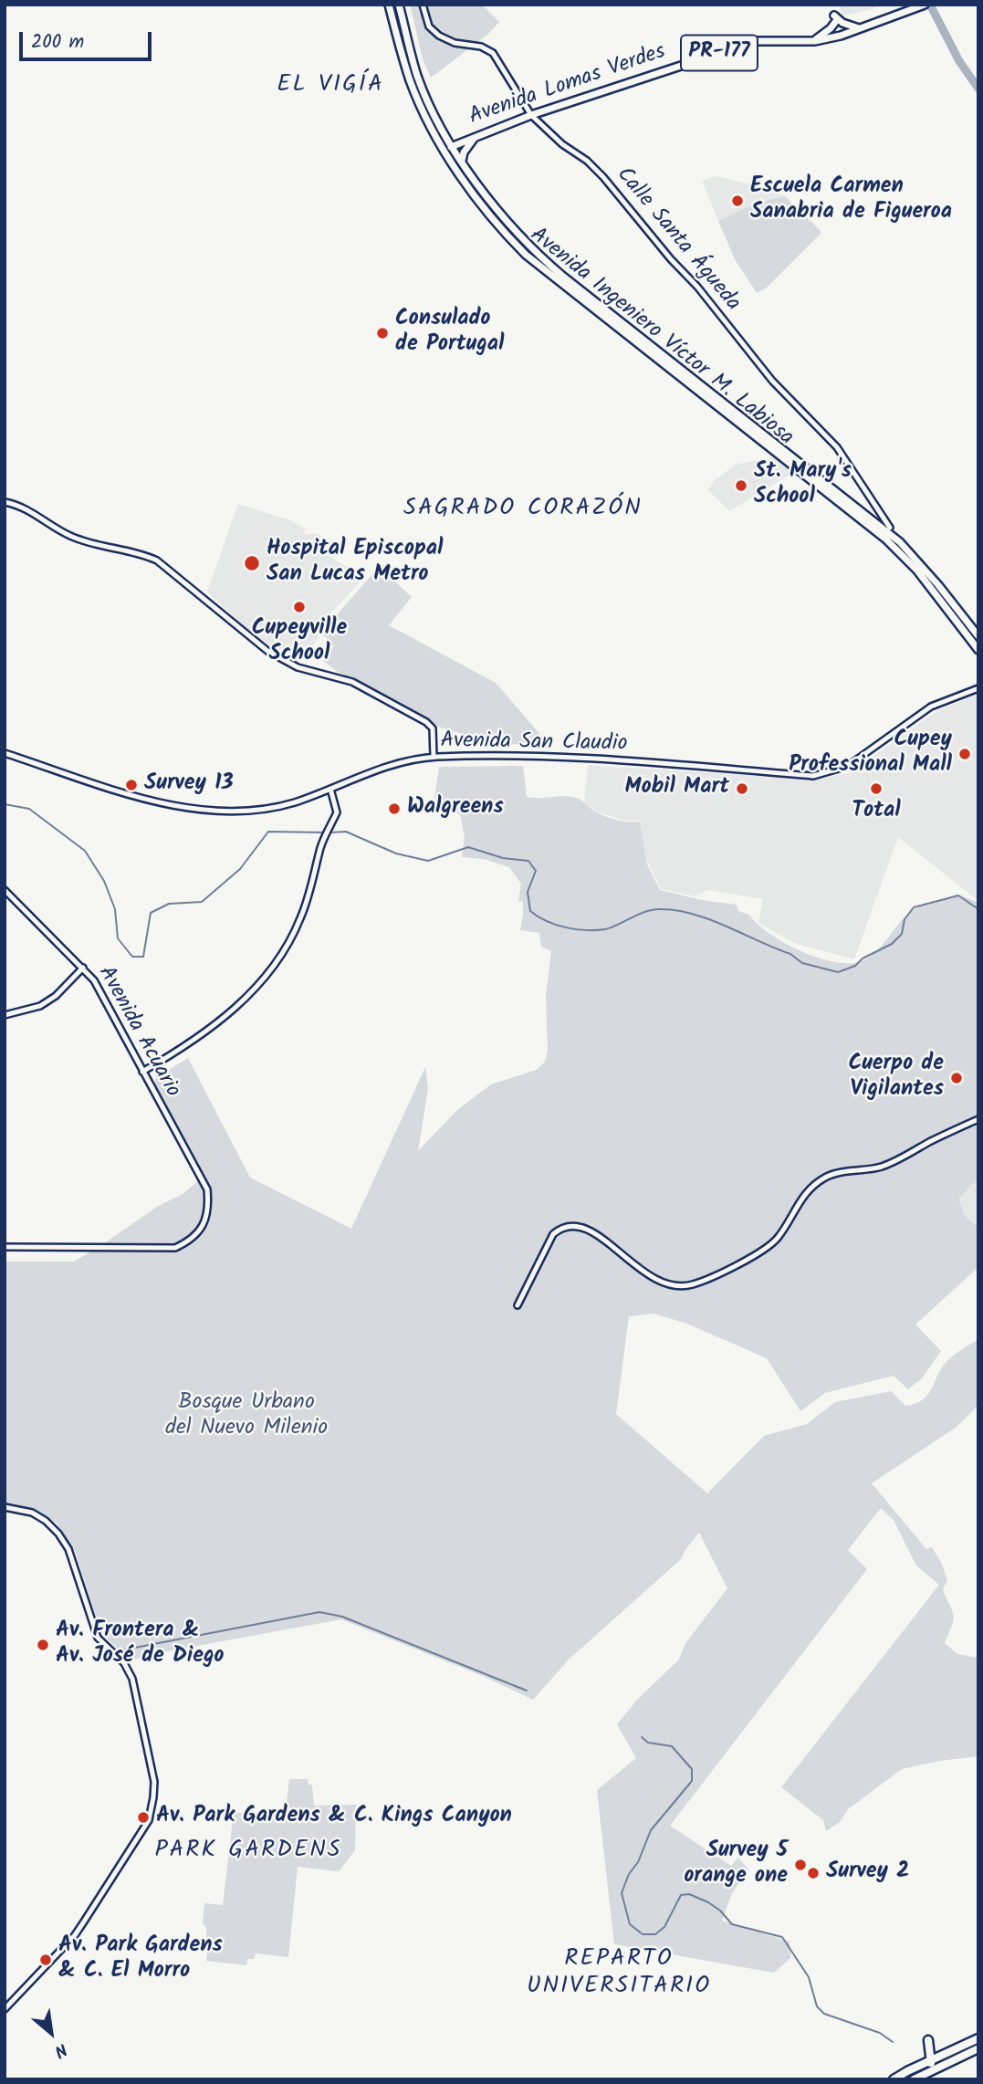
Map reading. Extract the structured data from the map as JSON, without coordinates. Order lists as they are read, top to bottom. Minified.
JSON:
{"streets":{"main road":["PR-177","Avenida Lomas Verdes","Avenida Ingeniero Víctor M. Labiosa"],"street":["Calle Santa Águeda","Avenida San Claudio","Avenida Acuario"]},"crossings":[["Avenida Lomas Verdes","Calle Santa Águeda"],["Avenida Lomas Verdes","Avenida Ingeniero Víctor M. Labiosa"]],"districts":["EL VIGÍA","SAGRADO CORAZÓN","PARK GARDENS","REPARTO UNIVERSITARIO"],"parks":["Bosque Urbano del Nuevo Milenio"],"places":["Escuela Carmen Sanabria de Figueroa","Consulado de Portugal","St. Mary's School","Hospital Episcopal San Lucas Metro","Cupeyville School","Cupey Professional Mall","Survey 13","Mobil Mart","Total","Walgreens","Cuerpo de Vigilantes","Av. Frontera & Av. José de Diego","Av. Park Gardens & C. Kings Canyon","Survey 5 orange one","Survey 2","Av. Park Gardens & C. El Morro"],"scale_bar":"200 m","north":"bottom right"}
